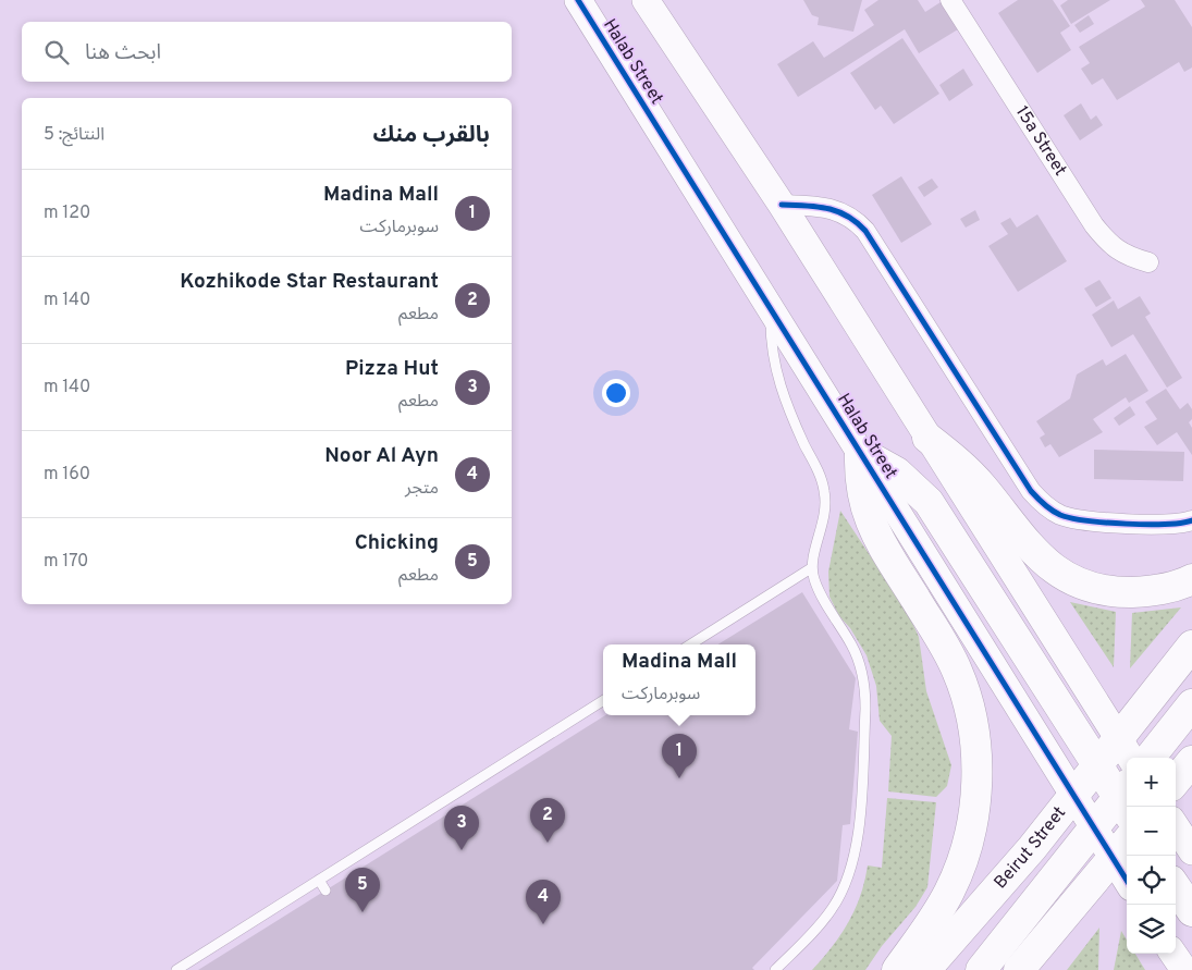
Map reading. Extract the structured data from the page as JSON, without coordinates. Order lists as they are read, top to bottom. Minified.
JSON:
{"streets":{"main road":["Beirut Street"],"street":["Halab Street","15a Street"]},"crossings":[["Halab Street","Beirut Street"]],"page":{"search":"ابحث هنا","heading":["بالقرب منك","النتائج: 5"],"list":[{"mark":"1","name":"Madina Mall","note":"سوبرماركت","value":"120 m"},{"mark":"2","name":"Kozhikode Star Restaurant","note":"مطعم","value":"140 m"},{"mark":"3","name":"Pizza Hut","note":"مطعم","value":"140 m"},{"mark":"4","name":"Noor Al Ayn","note":"متجر","value":"160 m"},{"mark":"5","name":"Chicking","note":"مطعم","value":"170 m"}],"popup":["Madina Mall","سوبرماركت"],"pins":["1","2","3","5","4"],"map_buttons":["+","−"]}}
